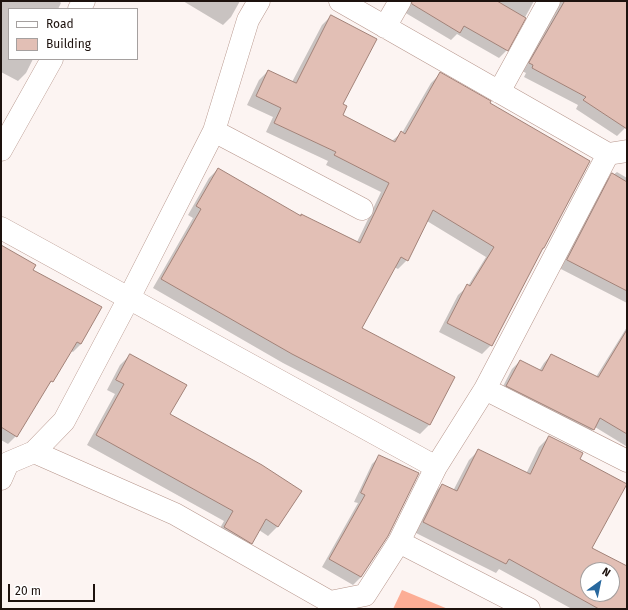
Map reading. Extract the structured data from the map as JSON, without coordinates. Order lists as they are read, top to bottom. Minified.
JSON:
{"legend":["Road","Building"],"scale_bar":"20 m","north":"top right"}
